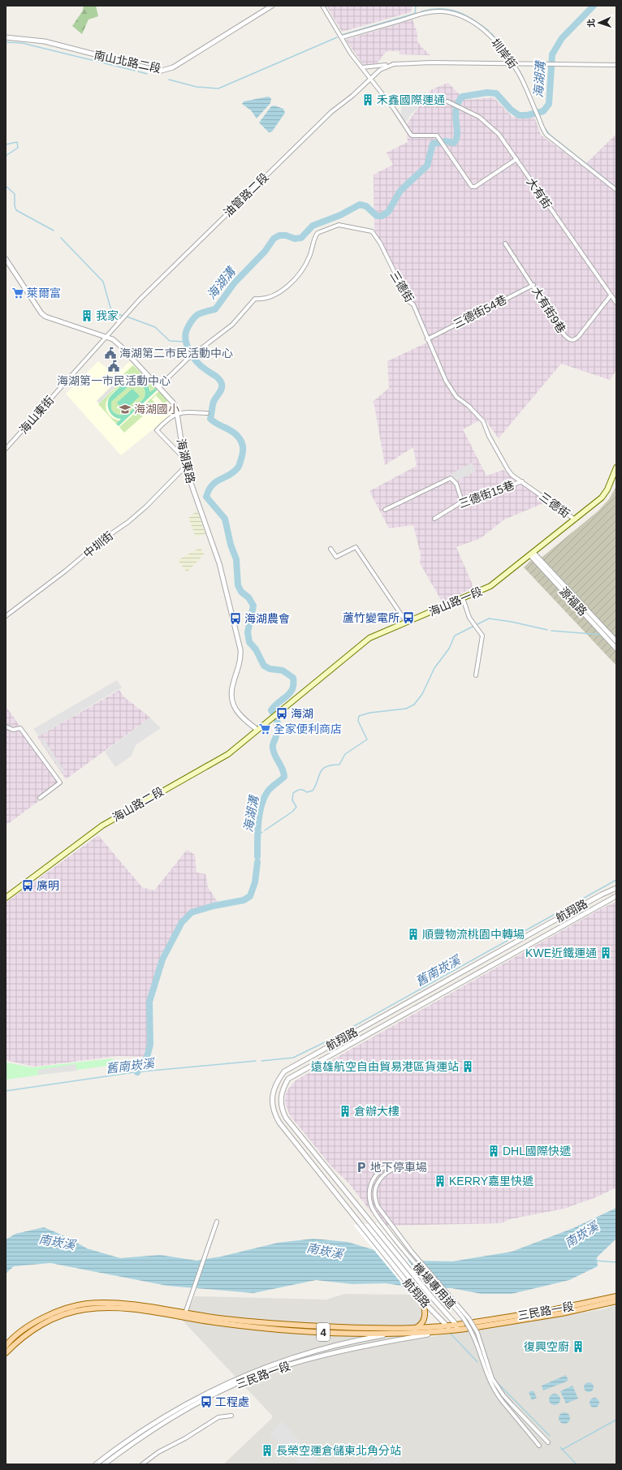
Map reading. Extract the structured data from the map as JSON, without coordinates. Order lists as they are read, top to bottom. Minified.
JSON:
{"streets":{"main road":["海山路一段","海山路二段","三民路一段","4"],"street":["圳岸街","南山北路二段","大有街","油管路二段","三德街","大有街9巷","三德街54巷","海山東街","海湖東路","三德街15巷","中圳街","源福路","航翔路","機場專用道"]},"crossings":[["圳岸街","油管路二段"],["大有街","大有街9巷"],["油管路二段","海山東街"],["油管路二段","海湖東路"],["三德街","三德街54巷"],["三德街","海湖東路"],["三德街","三德街15巷"],["三德街","海山路一段"],["大有街9巷","三德街54巷"],["海山東街","海湖東路"],["海湖東路","中圳街"],["海湖東路","海山路二段"],["海山路一段","源福路"],["海山路一段","海山路二段"],["航翔路","三民路一段"],["航翔路","4"],["三民路一段","4"]],"water":["海湖溝","舊南崁溪","南崁溪"],"places":{"building":["禾鑫國際運通","我家","順豐物流桃園中轉場","KWE近鐵運通","遠雄航空自由貿易港區貨運站","倉辦大樓","DHL國際快遞","KERRY嘉里快遞","復興空廚","長榮空運倉儲東北角分站"],"supermarket":["萊爾富","全家便利商店"],"public building":["海湖第二市民活動中心","海湖第一市民活動中心"],"school or university":["海湖國小"],"bus stop":["蘆竹變電所","海湖農會","海湖","廣明","工程處"],"parking":["地下停車場"]},"north":"left"}
